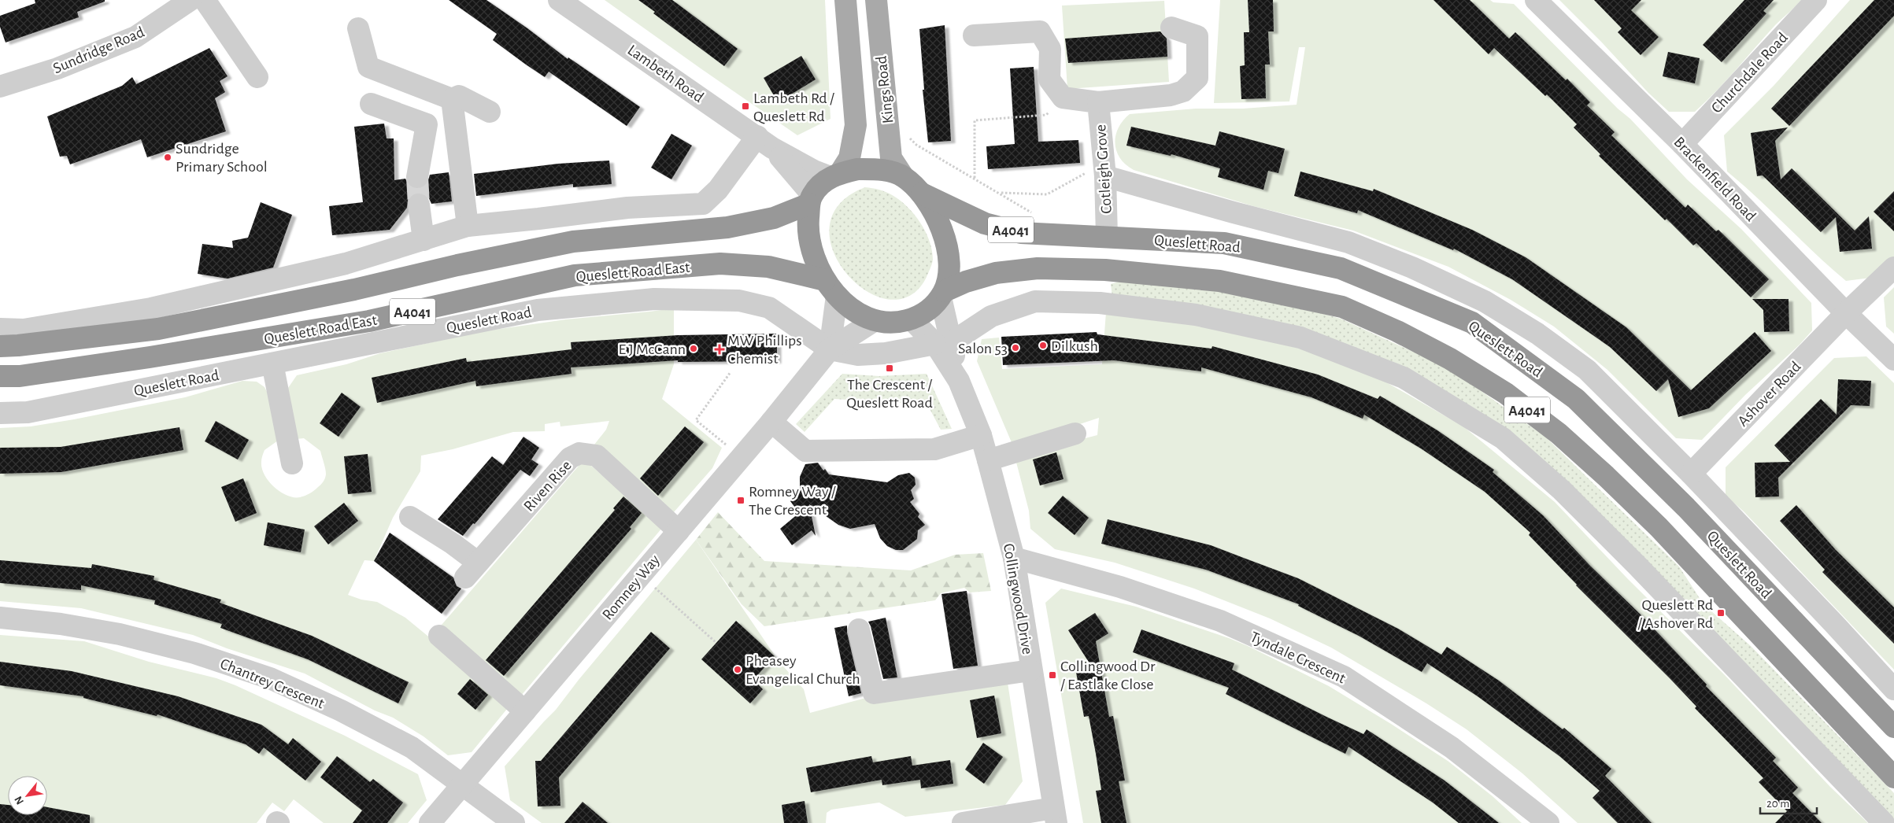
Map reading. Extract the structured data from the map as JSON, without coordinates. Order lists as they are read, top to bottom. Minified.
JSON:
{"streets":{"highway":["A4041","Queslett Road","Queslett Road East"],"main road":["Kings Road"],"street":["Sundridge Road","Churchdale Road","Lambeth Road","Cotleigh Grove","Brackenfield Road","Ashover Road","Riven Rise","Romney Way","Collingwood Drive","Tyndale Crescent","Chantrey Crescent"]},"crossings":[["Churchdale Road","Brackenfield Road"],["Lambeth Road","Kings Road"],["Lambeth Road","Queslett Road East"],["Cotleigh Grove","Queslett Road"],["Brackenfield Road","Ashover Road"],["A4041","Collingwood Drive"],["Queslett Road","Ashover Road"],["Queslett Road","Romney Way"],["Riven Rise","Romney Way"],["Romney Way","Chantrey Crescent"],["Collingwood Drive","Tyndale Crescent"]],"places":{"transit":["Lambeth Rd / Queslett Rd","The Crescent / Queslett Road","Romney Way / The Crescent","Queslett Rd / Ashover Rd","Collingwood Dr / Eastlake Close"],"other":["Sundridge Primary School","Dilkush","Salon 53","E J McCann","Pheasey Evangelical Church"],"health":["MW Phillips Chemist"]},"scale_bar":"20 m","north":"bottom left"}
